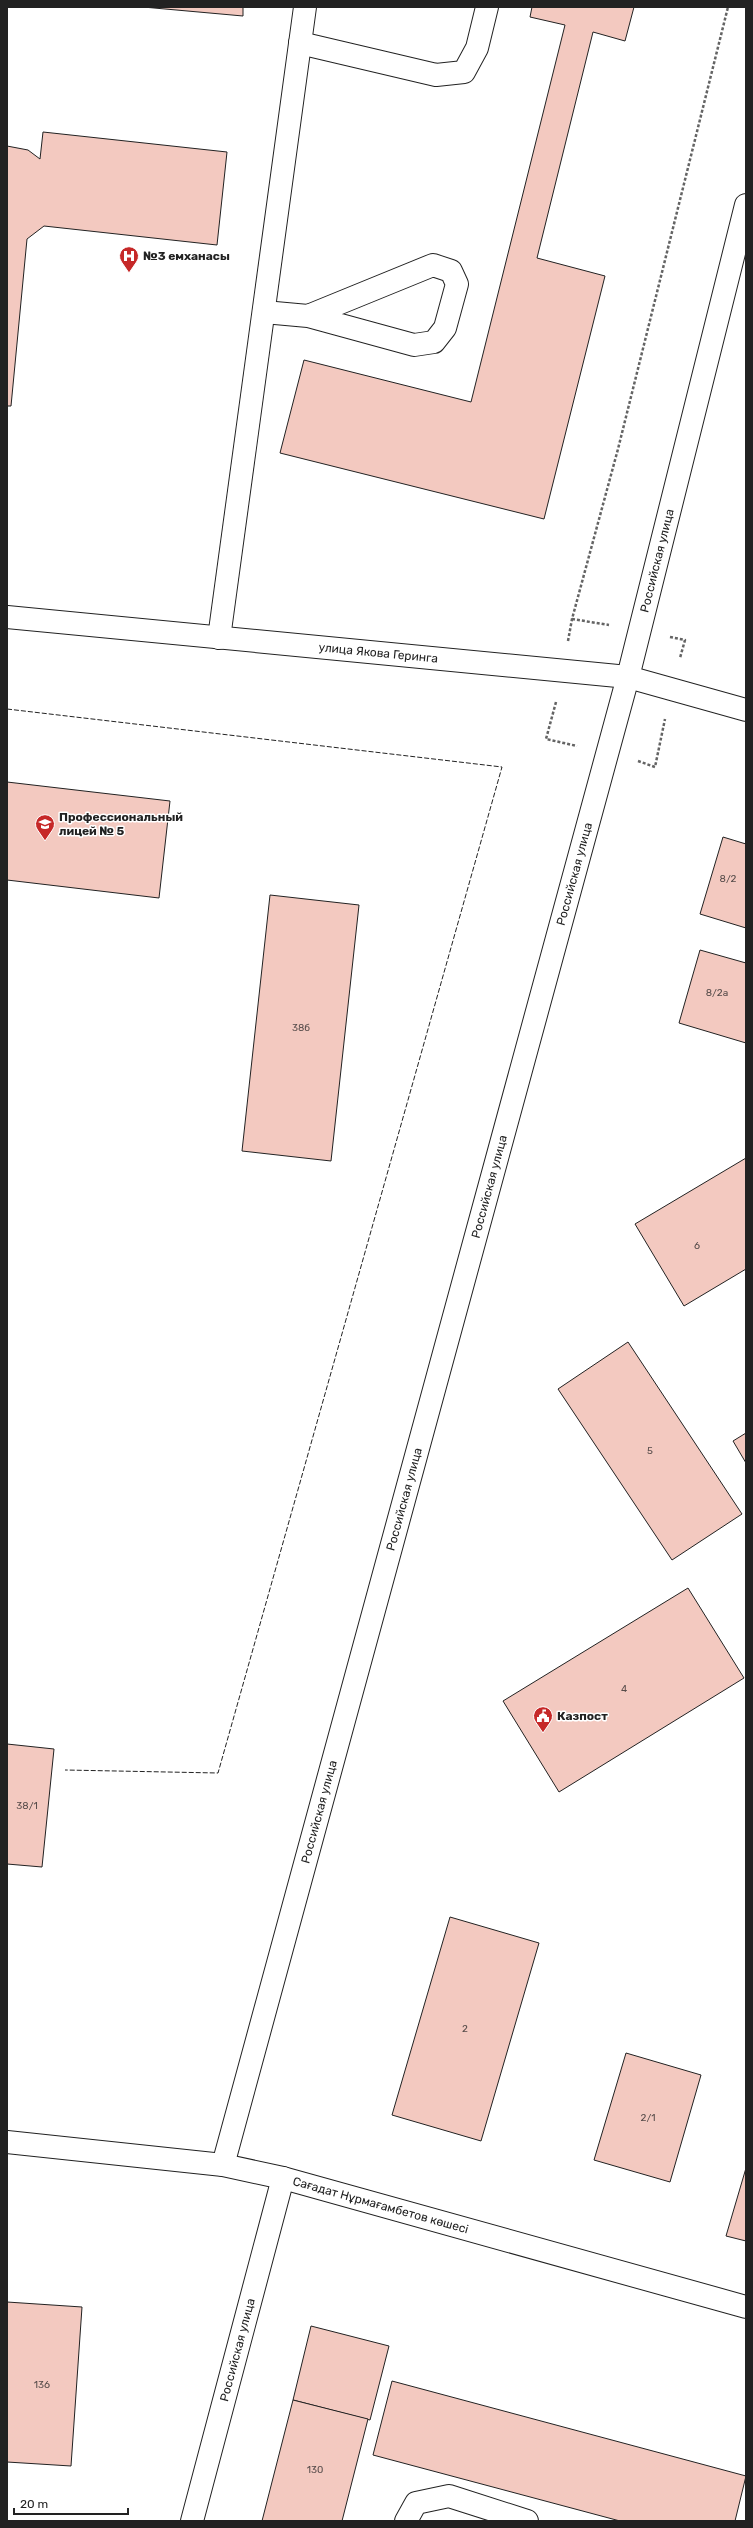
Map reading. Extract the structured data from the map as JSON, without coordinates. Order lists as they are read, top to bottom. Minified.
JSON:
{"streets":{"street":["Российская улица","улица Якова Геринга","Сағадат Нұрмағамбетов көшесі"]},"crossings":[["Российская улица","улица Якова Геринга"],["Российская улица","Сағадат Нұрмағамбетов көшесі"]],"places":{"hospital":["№3 емханасы"],"school or university":["Профессиональный лицей № 5"],"public building":["Казпост"]},"house_numbers":["8/2","8/2а","38б","6","5","4","38/1","2","2/1","136","130"],"scale_bar":"20 m"}
